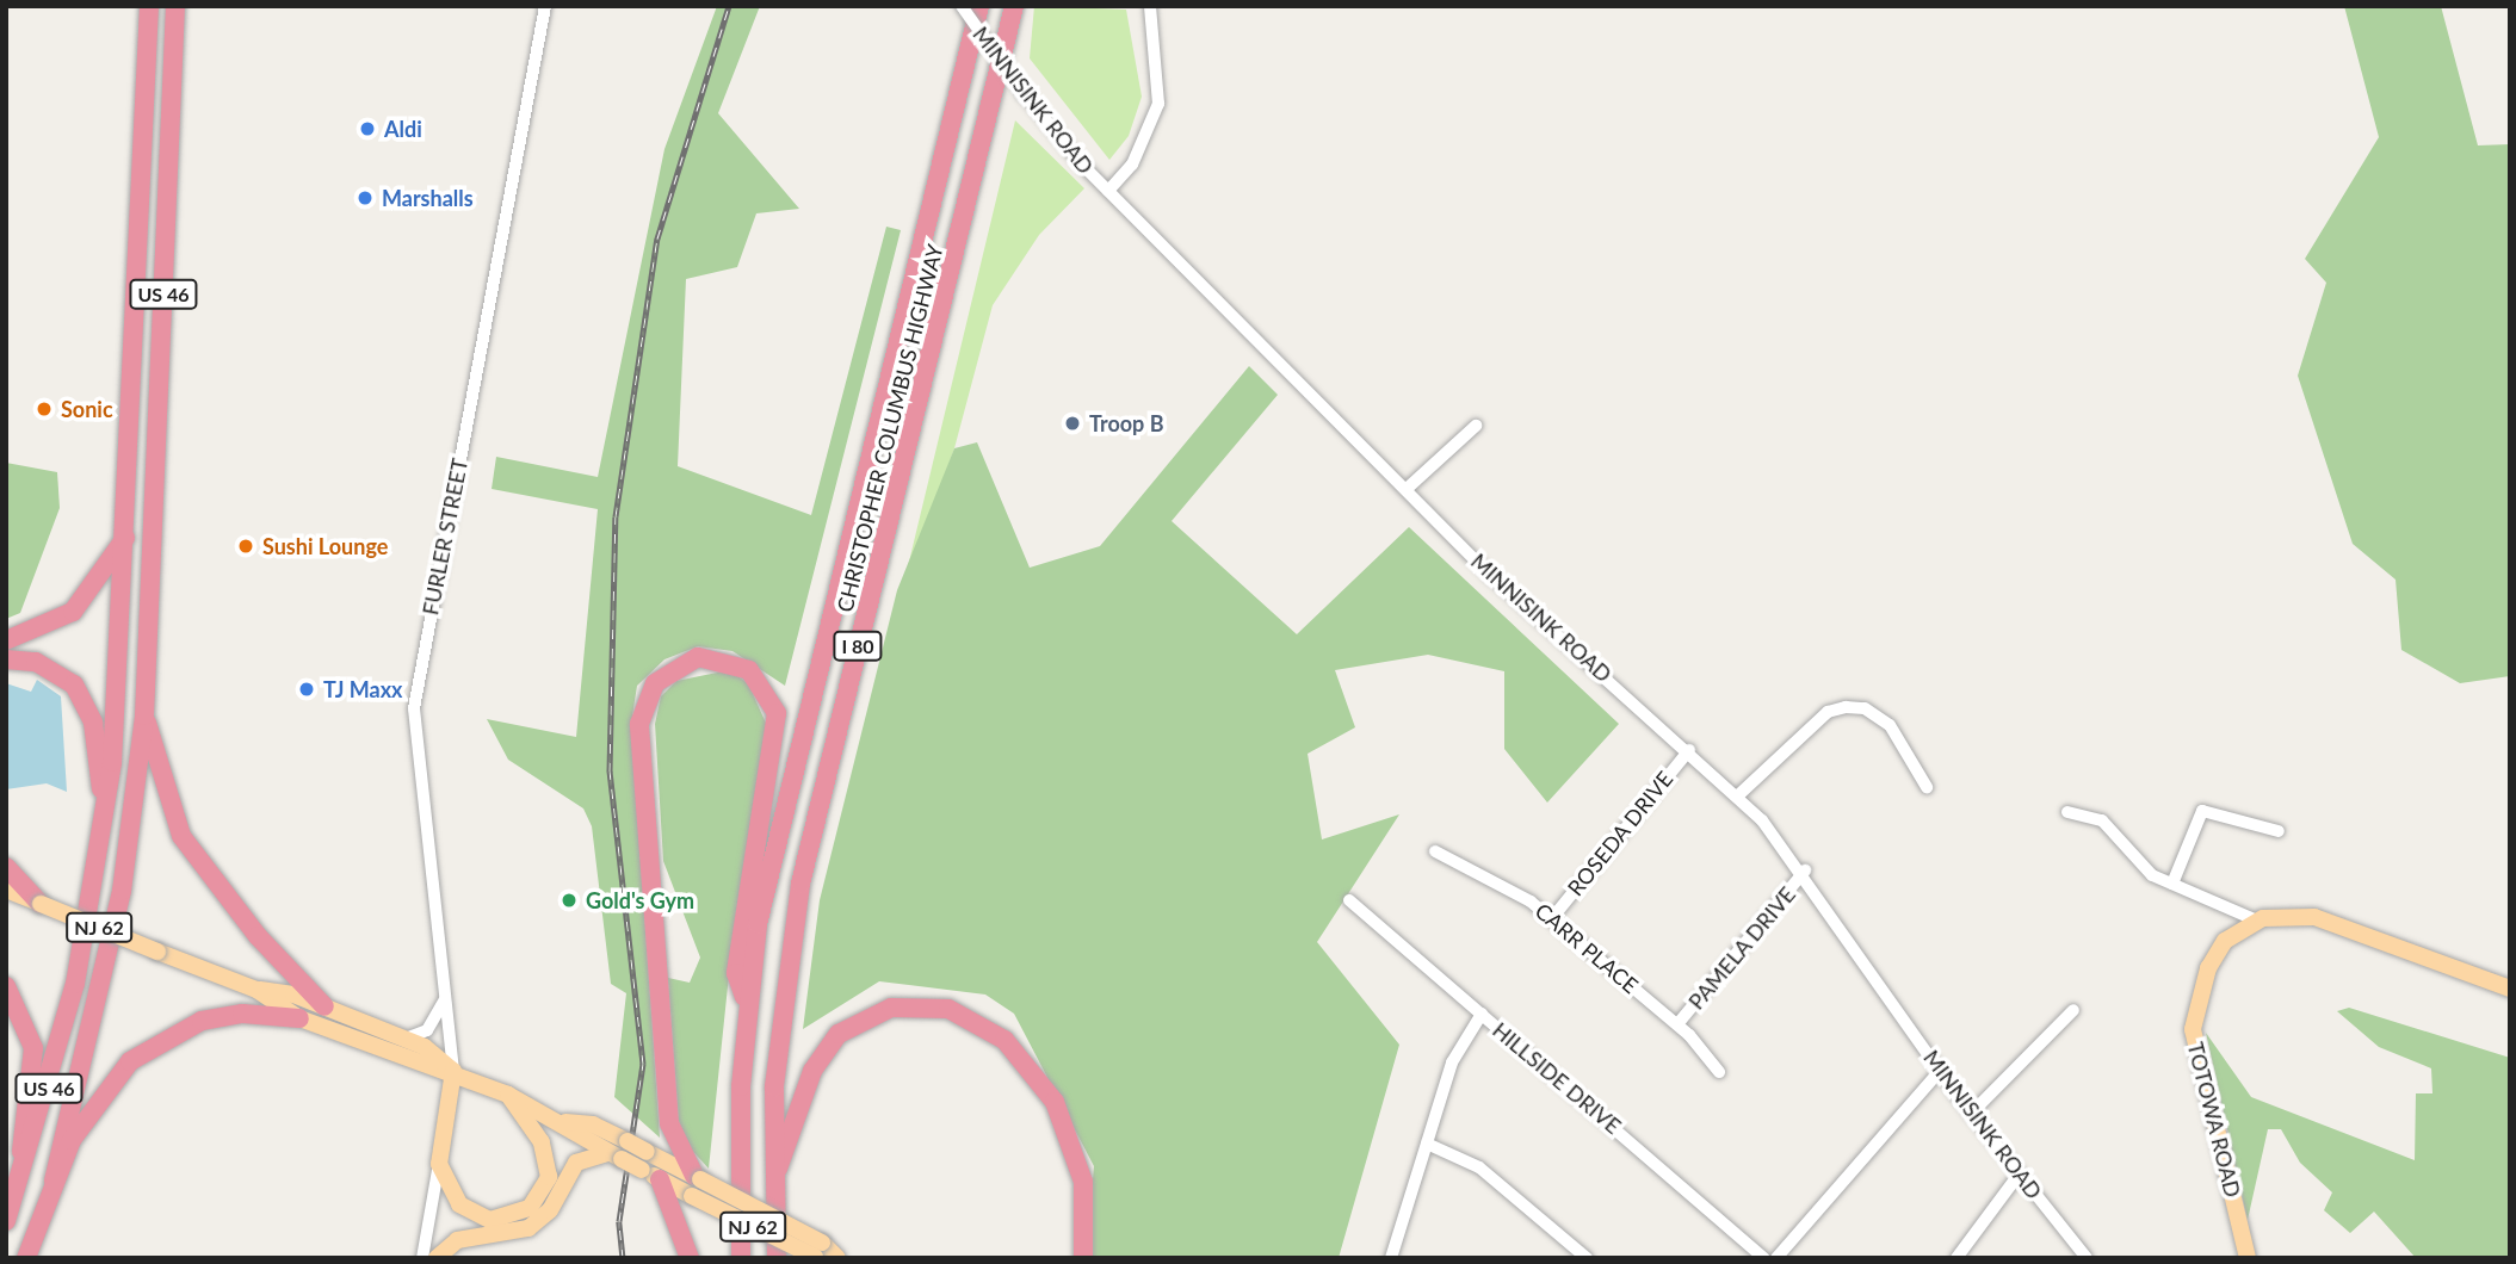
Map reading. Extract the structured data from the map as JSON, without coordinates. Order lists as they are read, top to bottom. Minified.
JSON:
{"streets":{"highway":["US 46","CHRISTOPHER COLUMBUS HIGHWAY","I 80"],"main road":["NJ 62","TOTOWA ROAD"],"street":["MINNISINK ROAD","FURLER STREET","ROSEDA DRIVE","CARR PLACE","PAMELA DRIVE","HILLSIDE DRIVE"]},"crossings":[["MINNISINK ROAD","ROSEDA DRIVE"],["MINNISINK ROAD","PAMELA DRIVE"],["FURLER STREET","NJ 62"],["ROSEDA DRIVE","CARR PLACE"],["CARR PLACE","PAMELA DRIVE"]],"places":["Aldi","Marshalls","Sonic","Troop B","Sushi Lounge","TJ Maxx","Gold's Gym"]}
